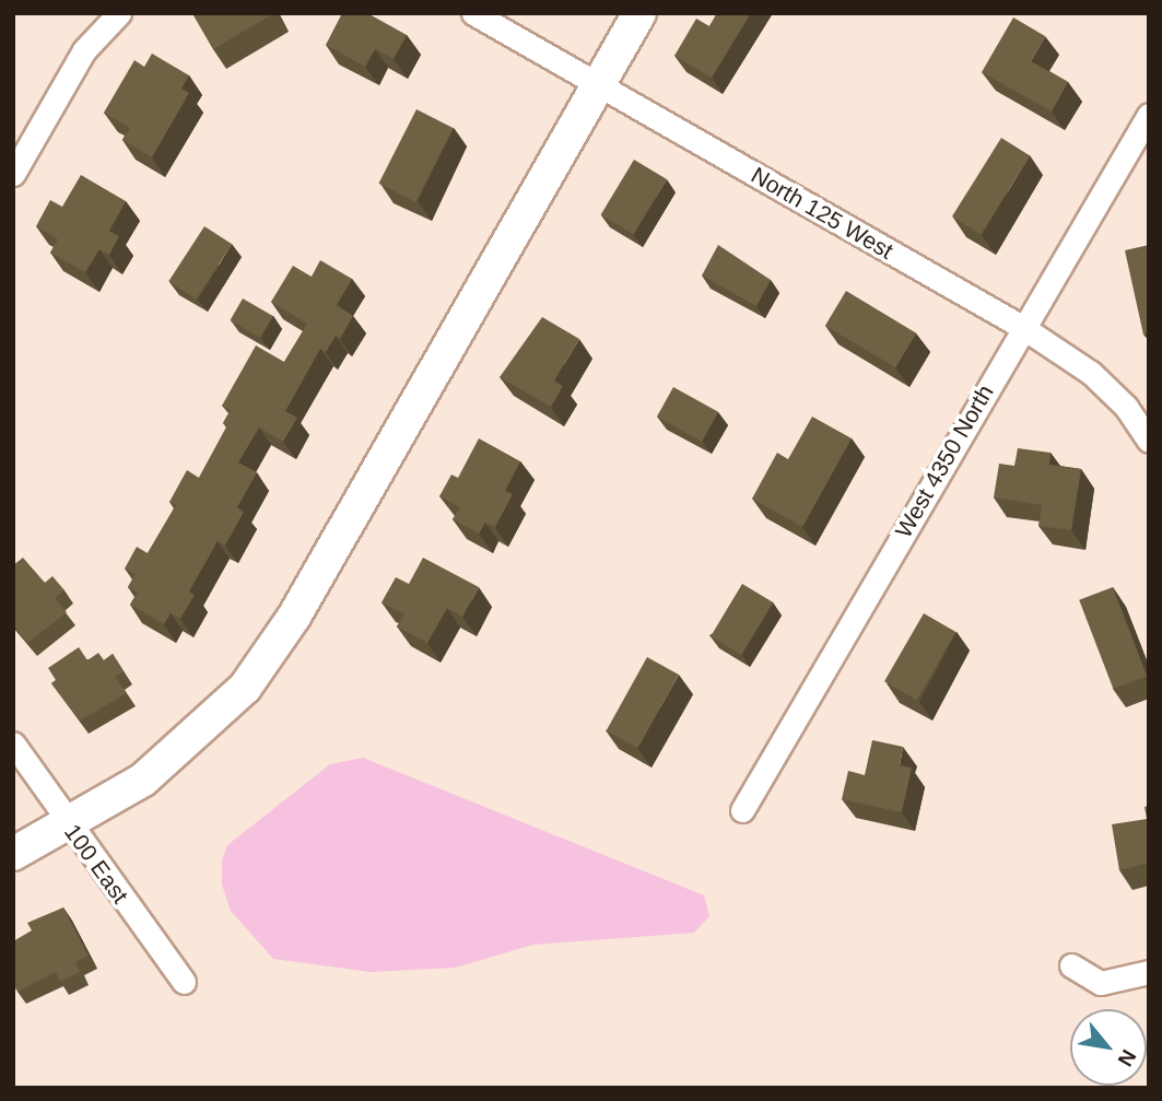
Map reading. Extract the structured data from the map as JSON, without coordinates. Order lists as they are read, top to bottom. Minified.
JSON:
{"streets":{"street":["North 125 West","West 4350 North","100 East"]},"crossings":[["North 125 West","West 4350 North"]],"north":"bottom right"}
